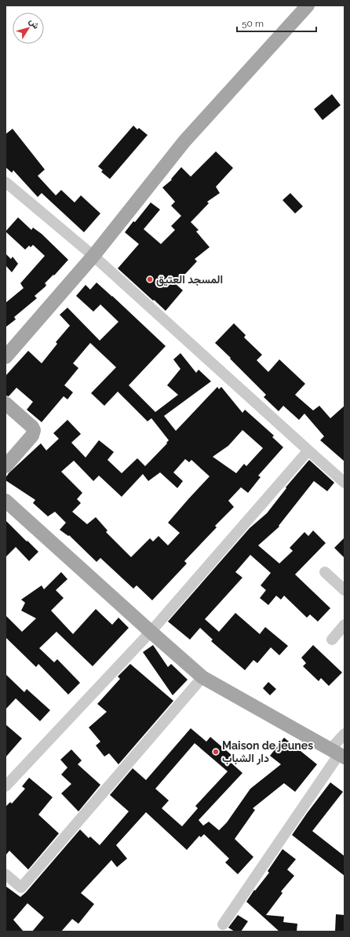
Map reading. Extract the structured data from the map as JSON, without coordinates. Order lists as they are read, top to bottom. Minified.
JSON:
{"places":["المسجد العتيق","Maison de jeunes دار الشباب"],"scale_bar":"50 m","north":"top right"}
